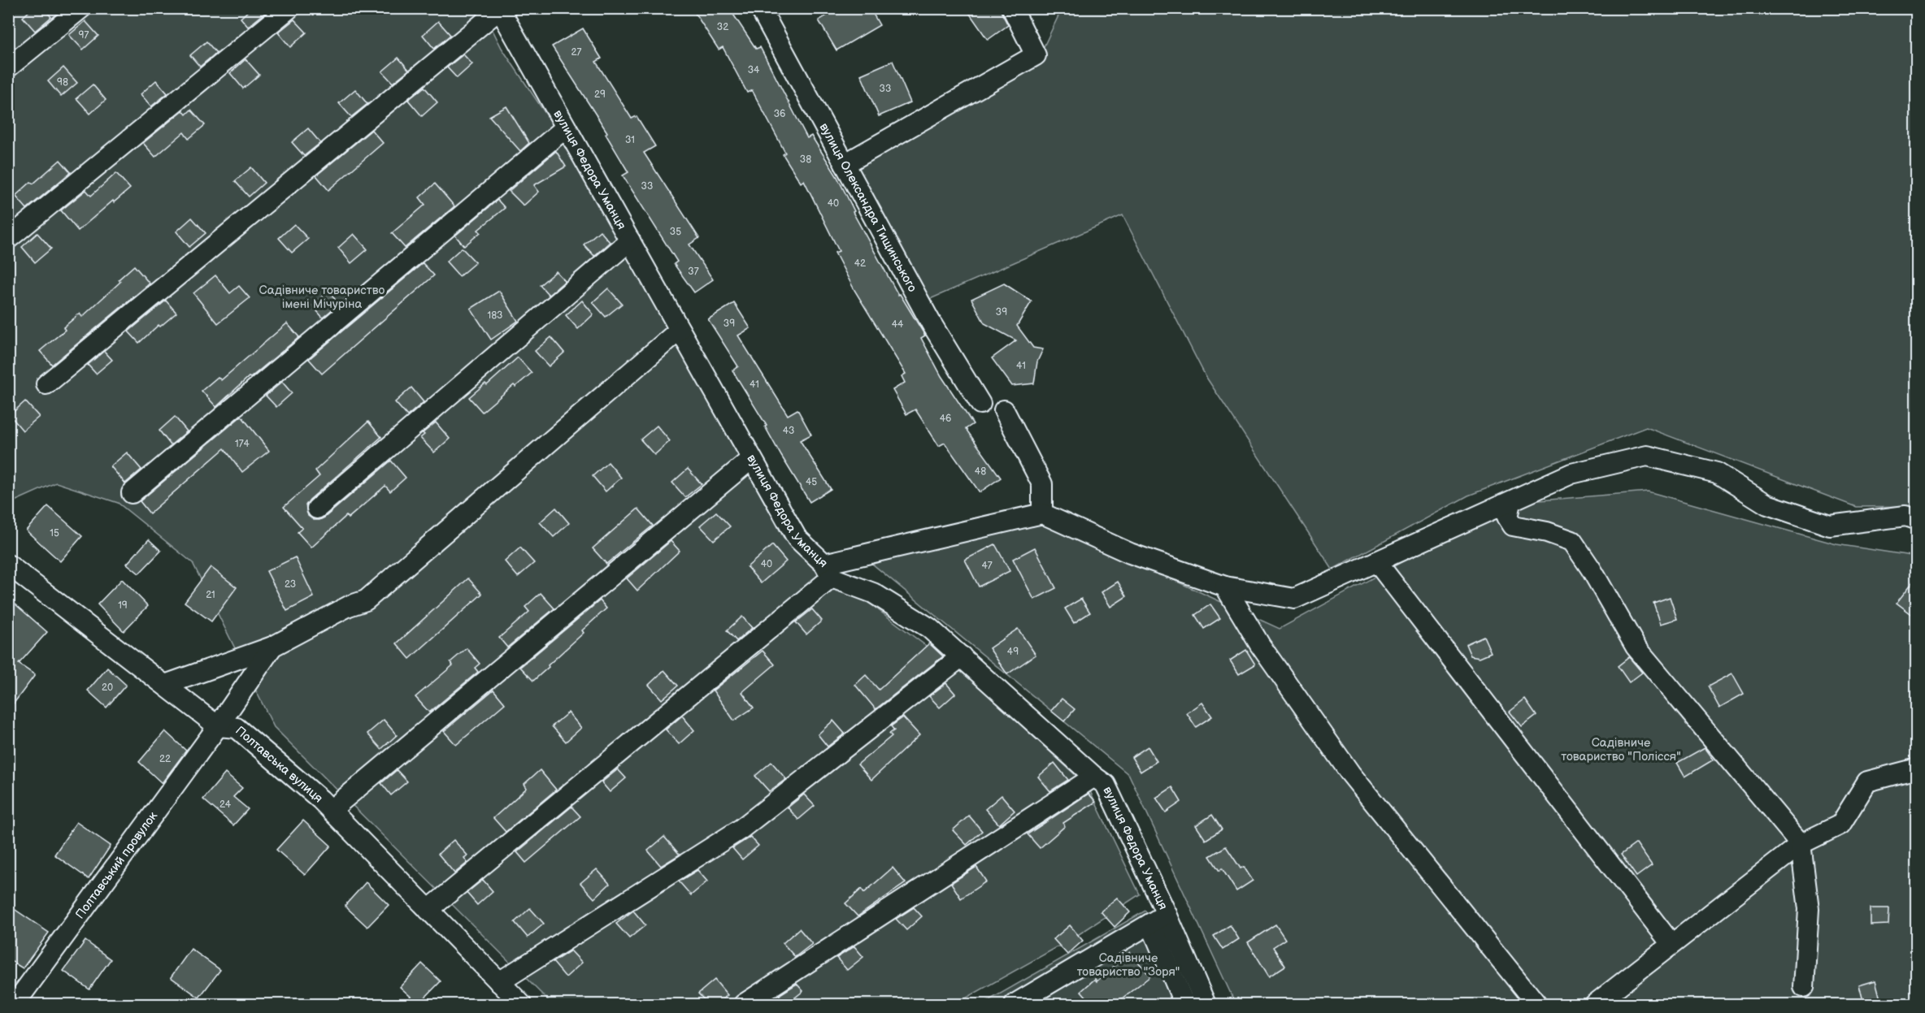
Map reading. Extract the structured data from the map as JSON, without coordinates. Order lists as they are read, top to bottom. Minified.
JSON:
{"streets":{"street":["вулиця Федора Уманця","вулиця Олександра Тищинського","Полтавська вулиця","Полтавський провулок"]},"crossings":[["Полтавська вулиця","Полтавський провулок"]],"parks":["Садівниче товариство імені Мічуріна","Садівниче товариство \"Полісся\"","Садівниче товариство \"Зоря\""],"house_numbers":["32","97","27","34","98","33","29","36","31","38","33","40","35","42","37","39","183","39","44","41","41","46","43","174","48","45","15","40","47","23","21","19","49","20","22","24"]}
